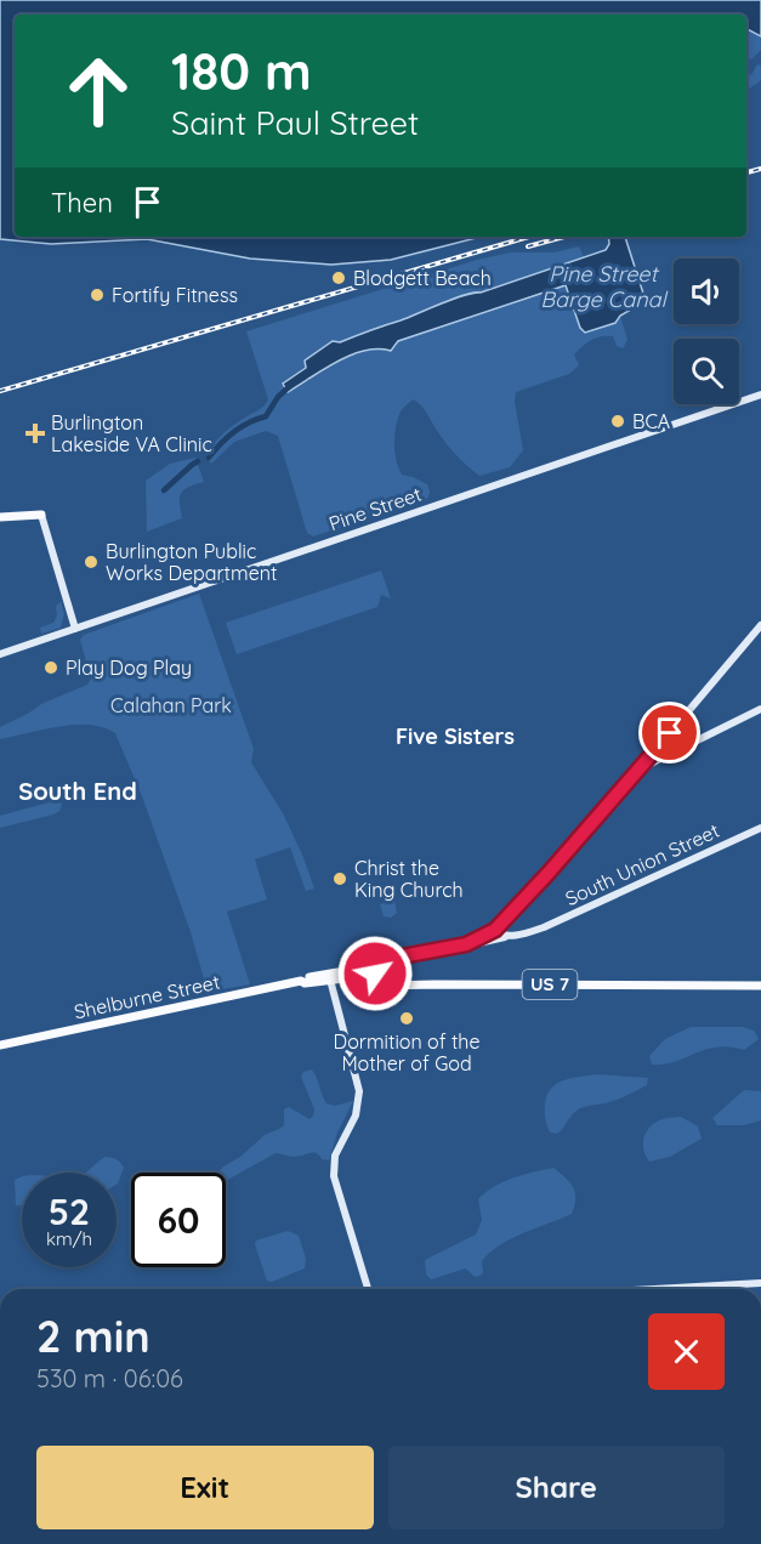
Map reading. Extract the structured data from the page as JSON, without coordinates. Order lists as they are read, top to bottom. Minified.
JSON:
{"streets":{"main road":["Pine Street","South Union Street","US 7","Shelburne Street"]},"crossings":[["South Union Street","Shelburne Street"],["US 7","Shelburne Street"]],"districts":["Five Sisters","South End"],"water":["Pine Street Barge Canal"],"parks":["Calahan Park"],"places":{"other":["Blodgett Beach","Fortify Fitness","BCA","Burlington Public Works Department","Play Dog Play","Christ the King Church","Dormition of the Mother of God"],"health":["Burlington Lakeside VA Clinic"]},"page":{"turn":["180 m","Saint Paul Street"],"then":"Then","speed":"52 km/h","limit":"60","heading":["2 min","530 m · 06:06"],"buttons":["Exit","Share"]}}
